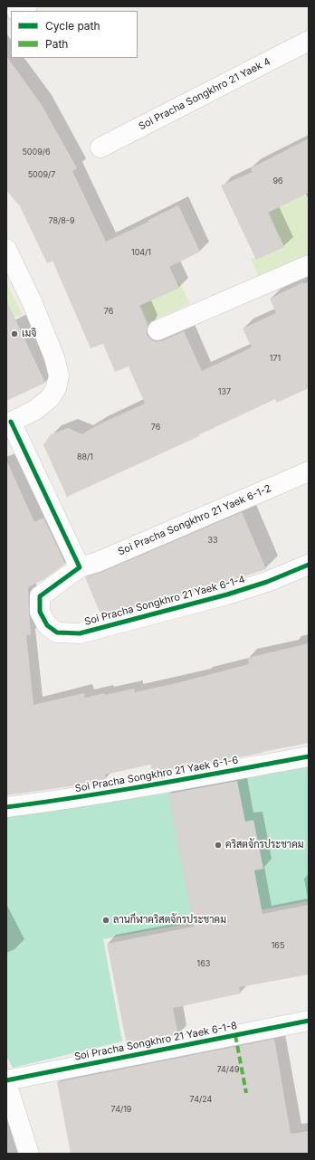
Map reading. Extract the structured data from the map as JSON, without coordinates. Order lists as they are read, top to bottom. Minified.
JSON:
{"streets":{"street":["Soi Pracha Songkhro 21 Yaek 4","Soi Pracha Songkhro 21 Yaek 6-1-2","Soi Pracha Songkhro 21 Yaek 6-1-4","Soi Pracha Songkhro 21 Yaek 6-1-6","Soi Pracha Songkhro 21 Yaek 6-1-8"]},"crossings":[["Soi Pracha Songkhro 21 Yaek 6-1-2","Soi Pracha Songkhro 21 Yaek 6-1-4"]],"places":["เมจิ","คริสตจักรประชาคม","ลานกีฬาคริสตจักรประชาคม"],"house_numbers":["5009/6","5009/7","96","78/8-9","104/1","76","171","137","76","88/1","33","165","163","74/49","74/24","74/19"],"legend":["Cycle path","Path"]}
